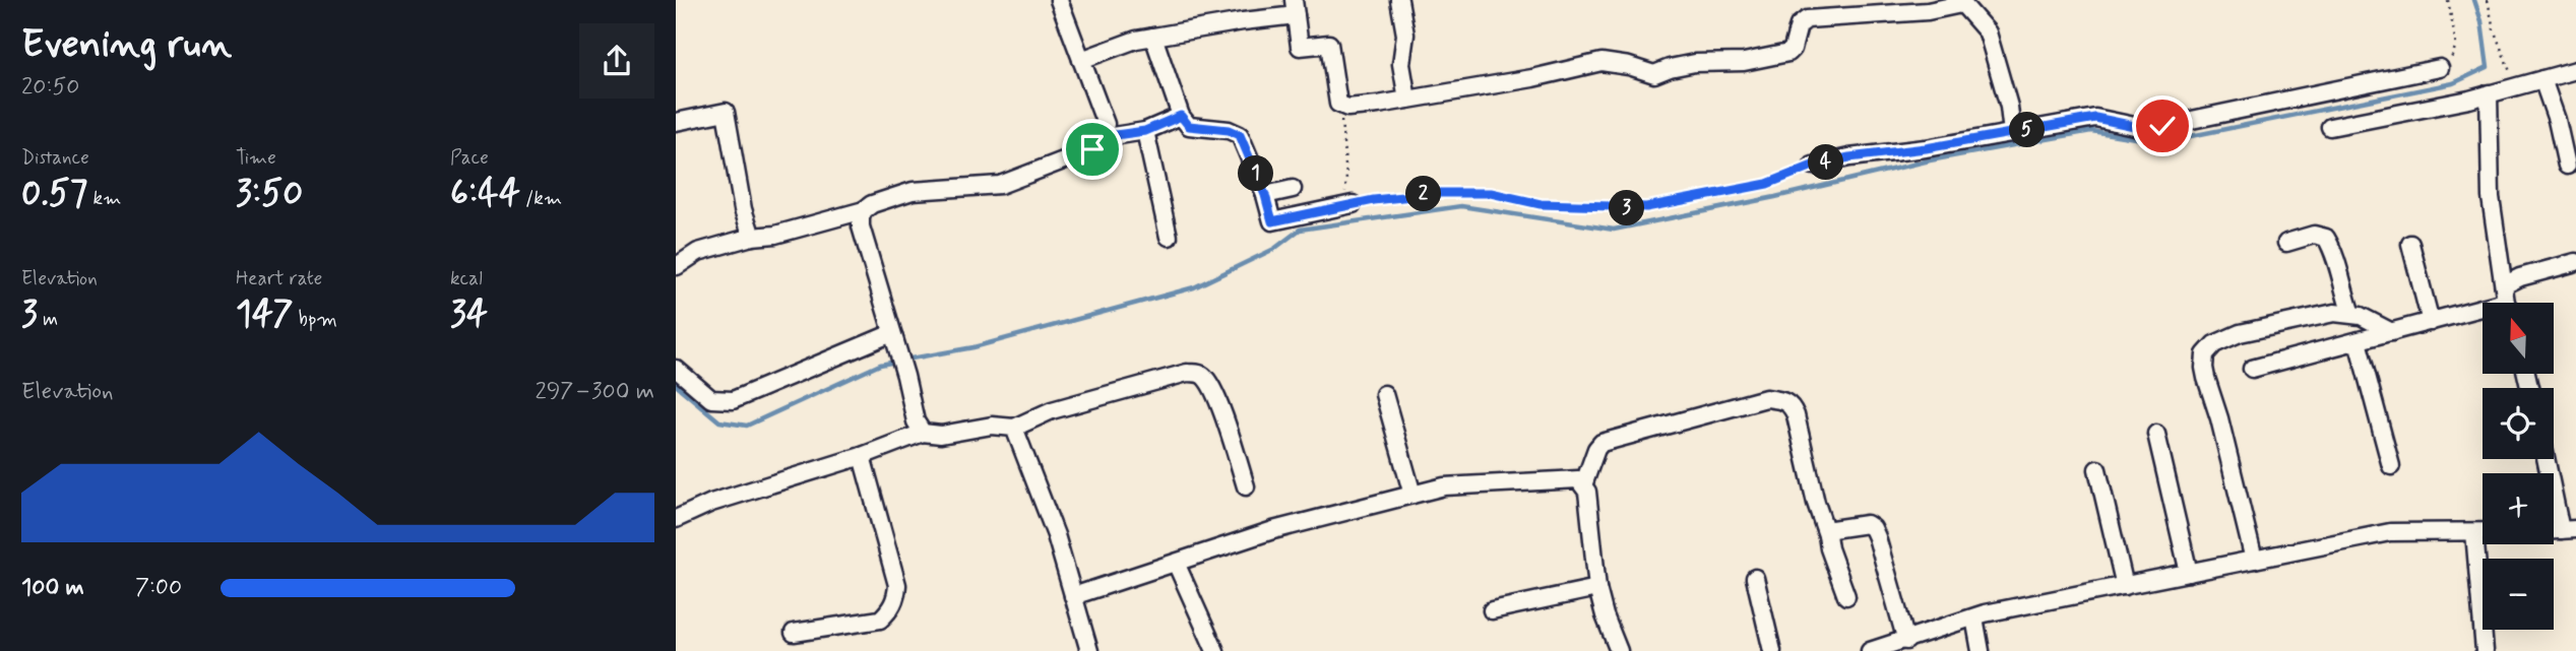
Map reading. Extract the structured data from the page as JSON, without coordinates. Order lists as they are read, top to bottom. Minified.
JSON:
{"north":"top","page":{"heading":["Evening run","20:50"],"pins":["5","4","1","2","3"],"stats":[["Distance","0.57 km"],["Time","3:50"],["Pace","6:44 /km"],["Elevation","3 m"],["Heart rate","147 bpm"],["kcal","34"]],"map_buttons":["+","−"],"chart":["Elevation","297–300 m"],"list":[{"name":"100 m","note":"7:00"}]}}
